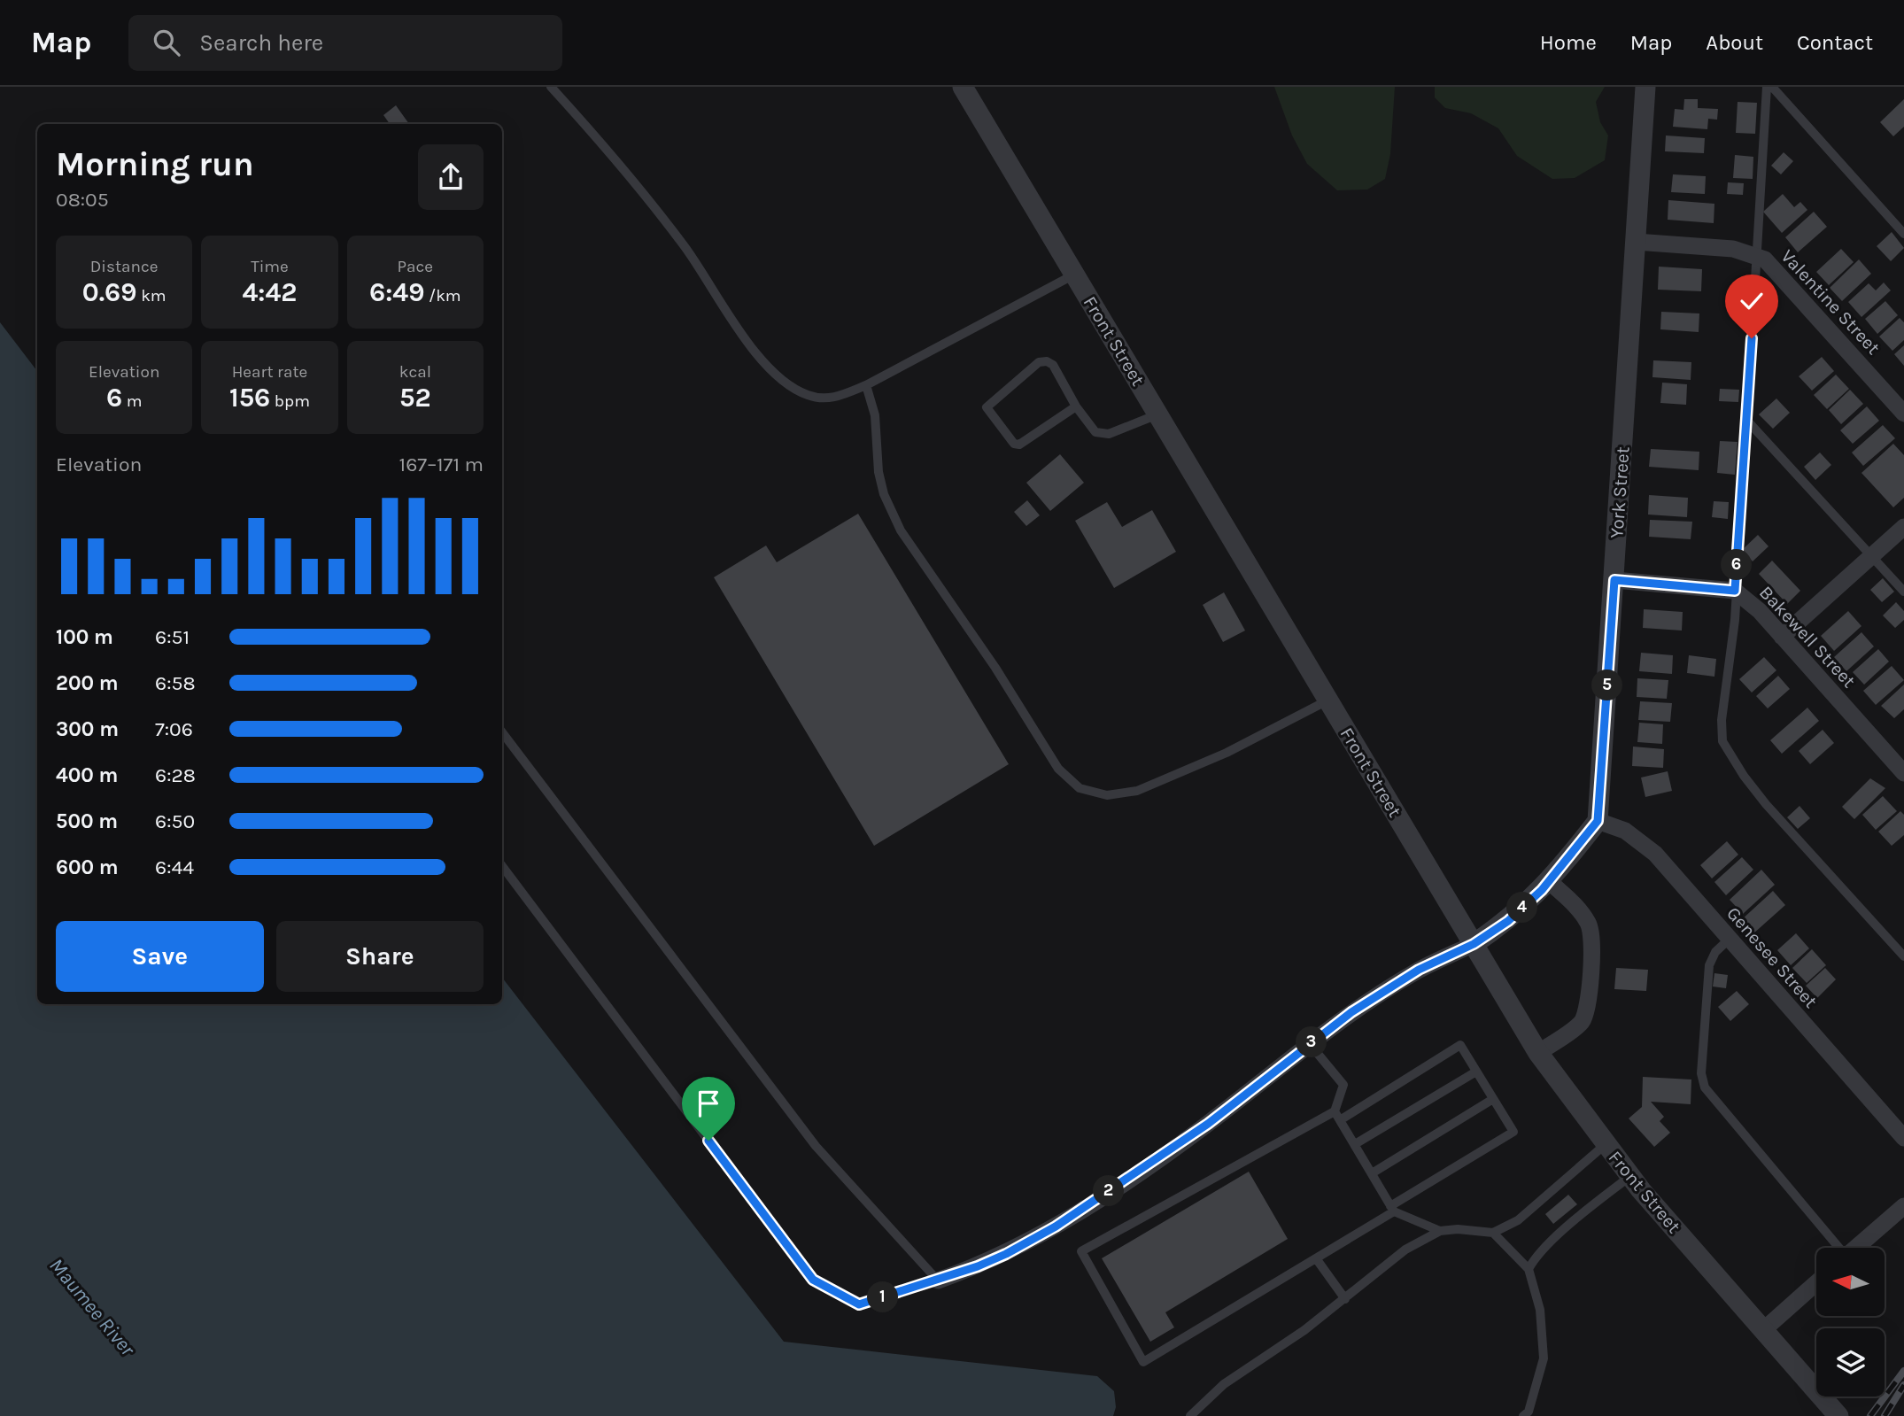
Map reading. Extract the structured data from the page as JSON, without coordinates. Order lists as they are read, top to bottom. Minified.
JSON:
{"streets":{"street":["Valentine Street","Front Street","York Street","Bakewell Street","Genesee Street"]},"crossings":[["Valentine Street","York Street"],["York Street","Bakewell Street"],["York Street","Genesee Street"]],"water":["Maumee River"],"north":"left","page":{"header":"Map","search":"Search here","nav":["Home","Map","About","Contact"],"heading":["Morning run","08:05"],"stats":[["Distance","0.69 km"],["Time","4:42"],["Pace","6:49 /km"],["Elevation","6 m"],["Heart rate","156 bpm"],["kcal","52"]],"chart":["Elevation","167–171 m"],"pins":["6","5","4","3","2","1"],"list":[{"name":"100 m","note":"6:51"},{"name":"200 m","note":"6:58"},{"name":"300 m","note":"7:06"},{"name":"400 m","note":"6:28"},{"name":"500 m","note":"6:50"},{"name":"600 m","note":"6:44"}],"buttons":["Save","Share"]}}
